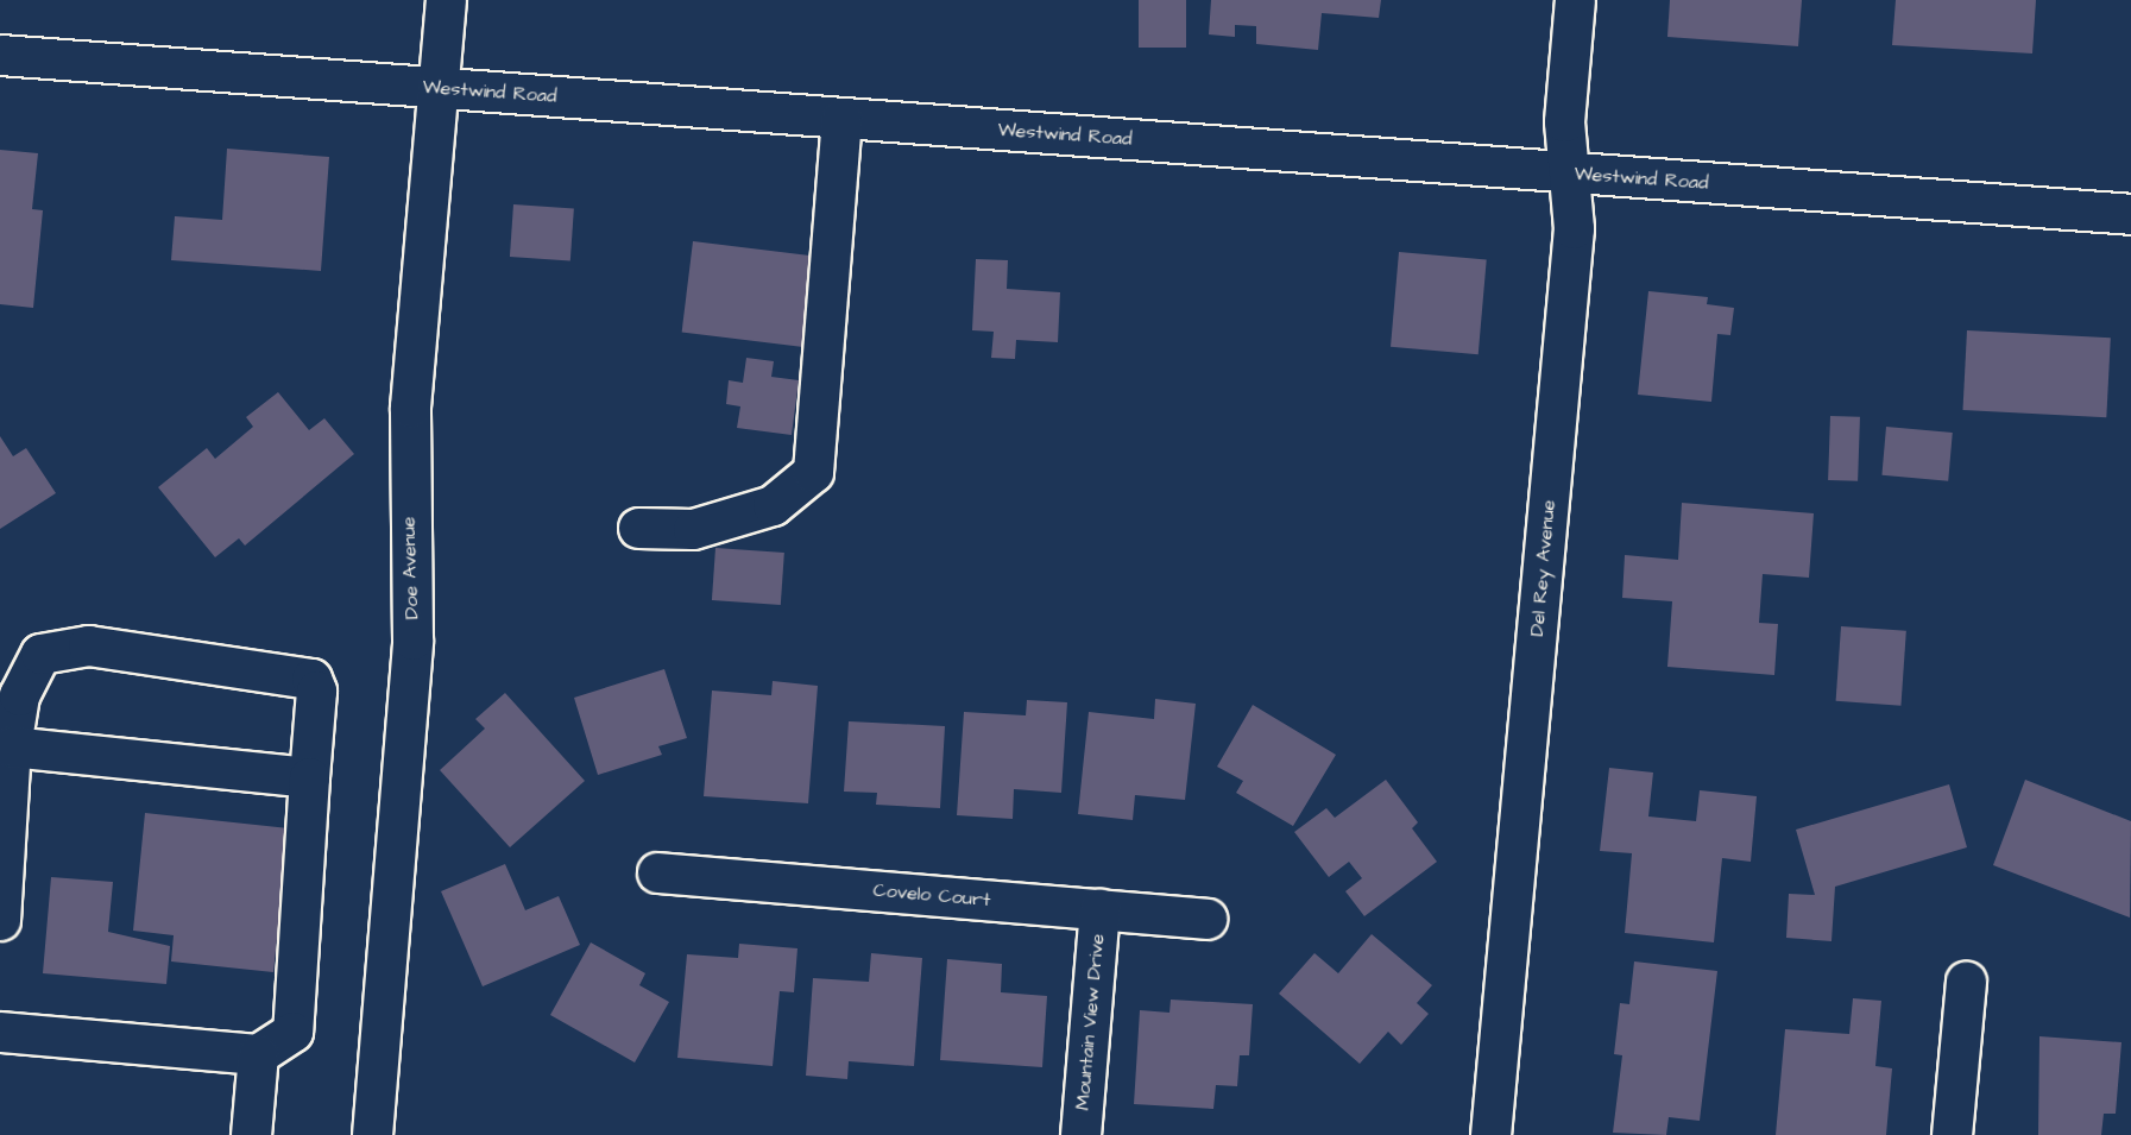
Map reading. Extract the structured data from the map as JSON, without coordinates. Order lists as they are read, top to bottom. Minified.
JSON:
{"streets":{"street":["Westwind Road","Doe Avenue","Del Rey Avenue","Covelo Court","Mountain View Drive"]},"crossings":[["Westwind Road","Doe Avenue"],["Westwind Road","Del Rey Avenue"],["Covelo Court","Mountain View Drive"]]}
